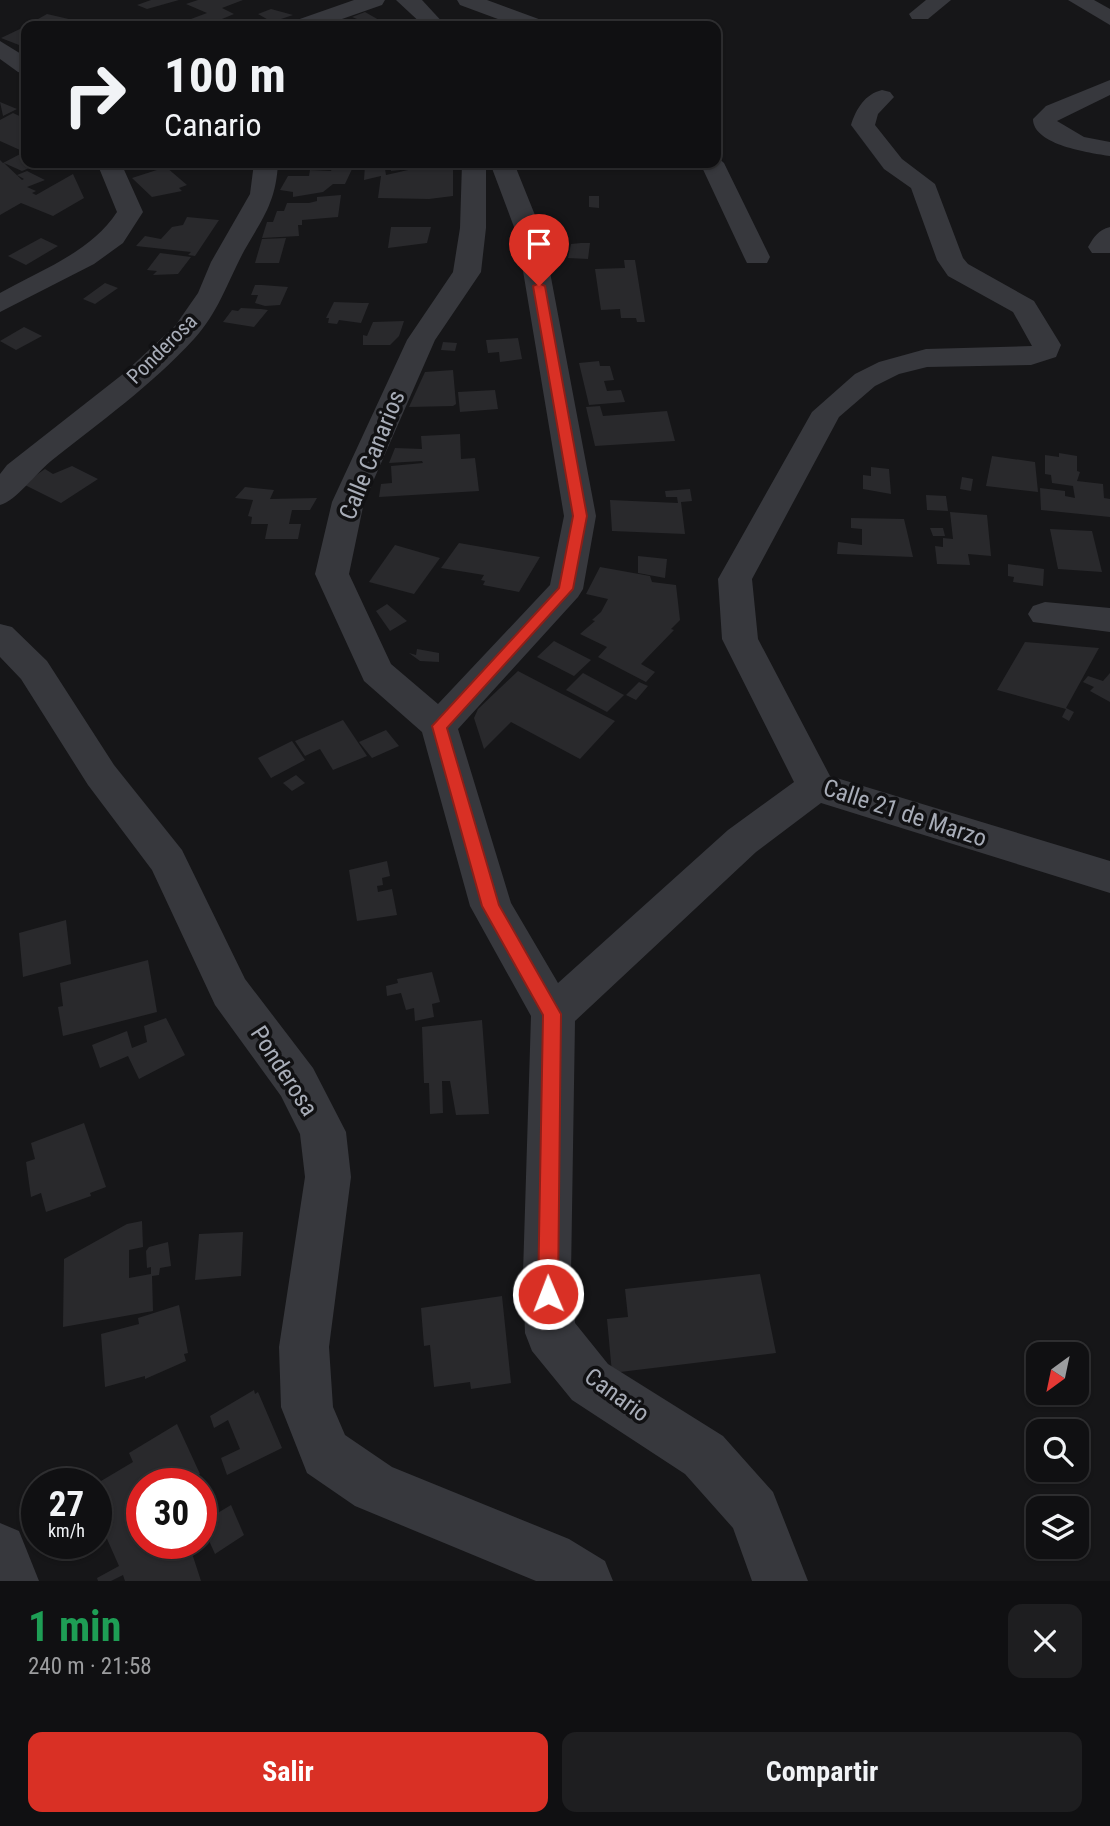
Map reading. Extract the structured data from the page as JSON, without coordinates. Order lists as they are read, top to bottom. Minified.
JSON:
{"streets":{"street":["Ponderosa","Calle Canarios","Calle 21 de Marzo","Canario"]},"north":"bottom left","page":{"turn":["100 m","Canario"],"speed":"27 km/h","limit":"30","heading":["1 min","240 m · 21:58"],"buttons":["Salir","Compartir"]}}
